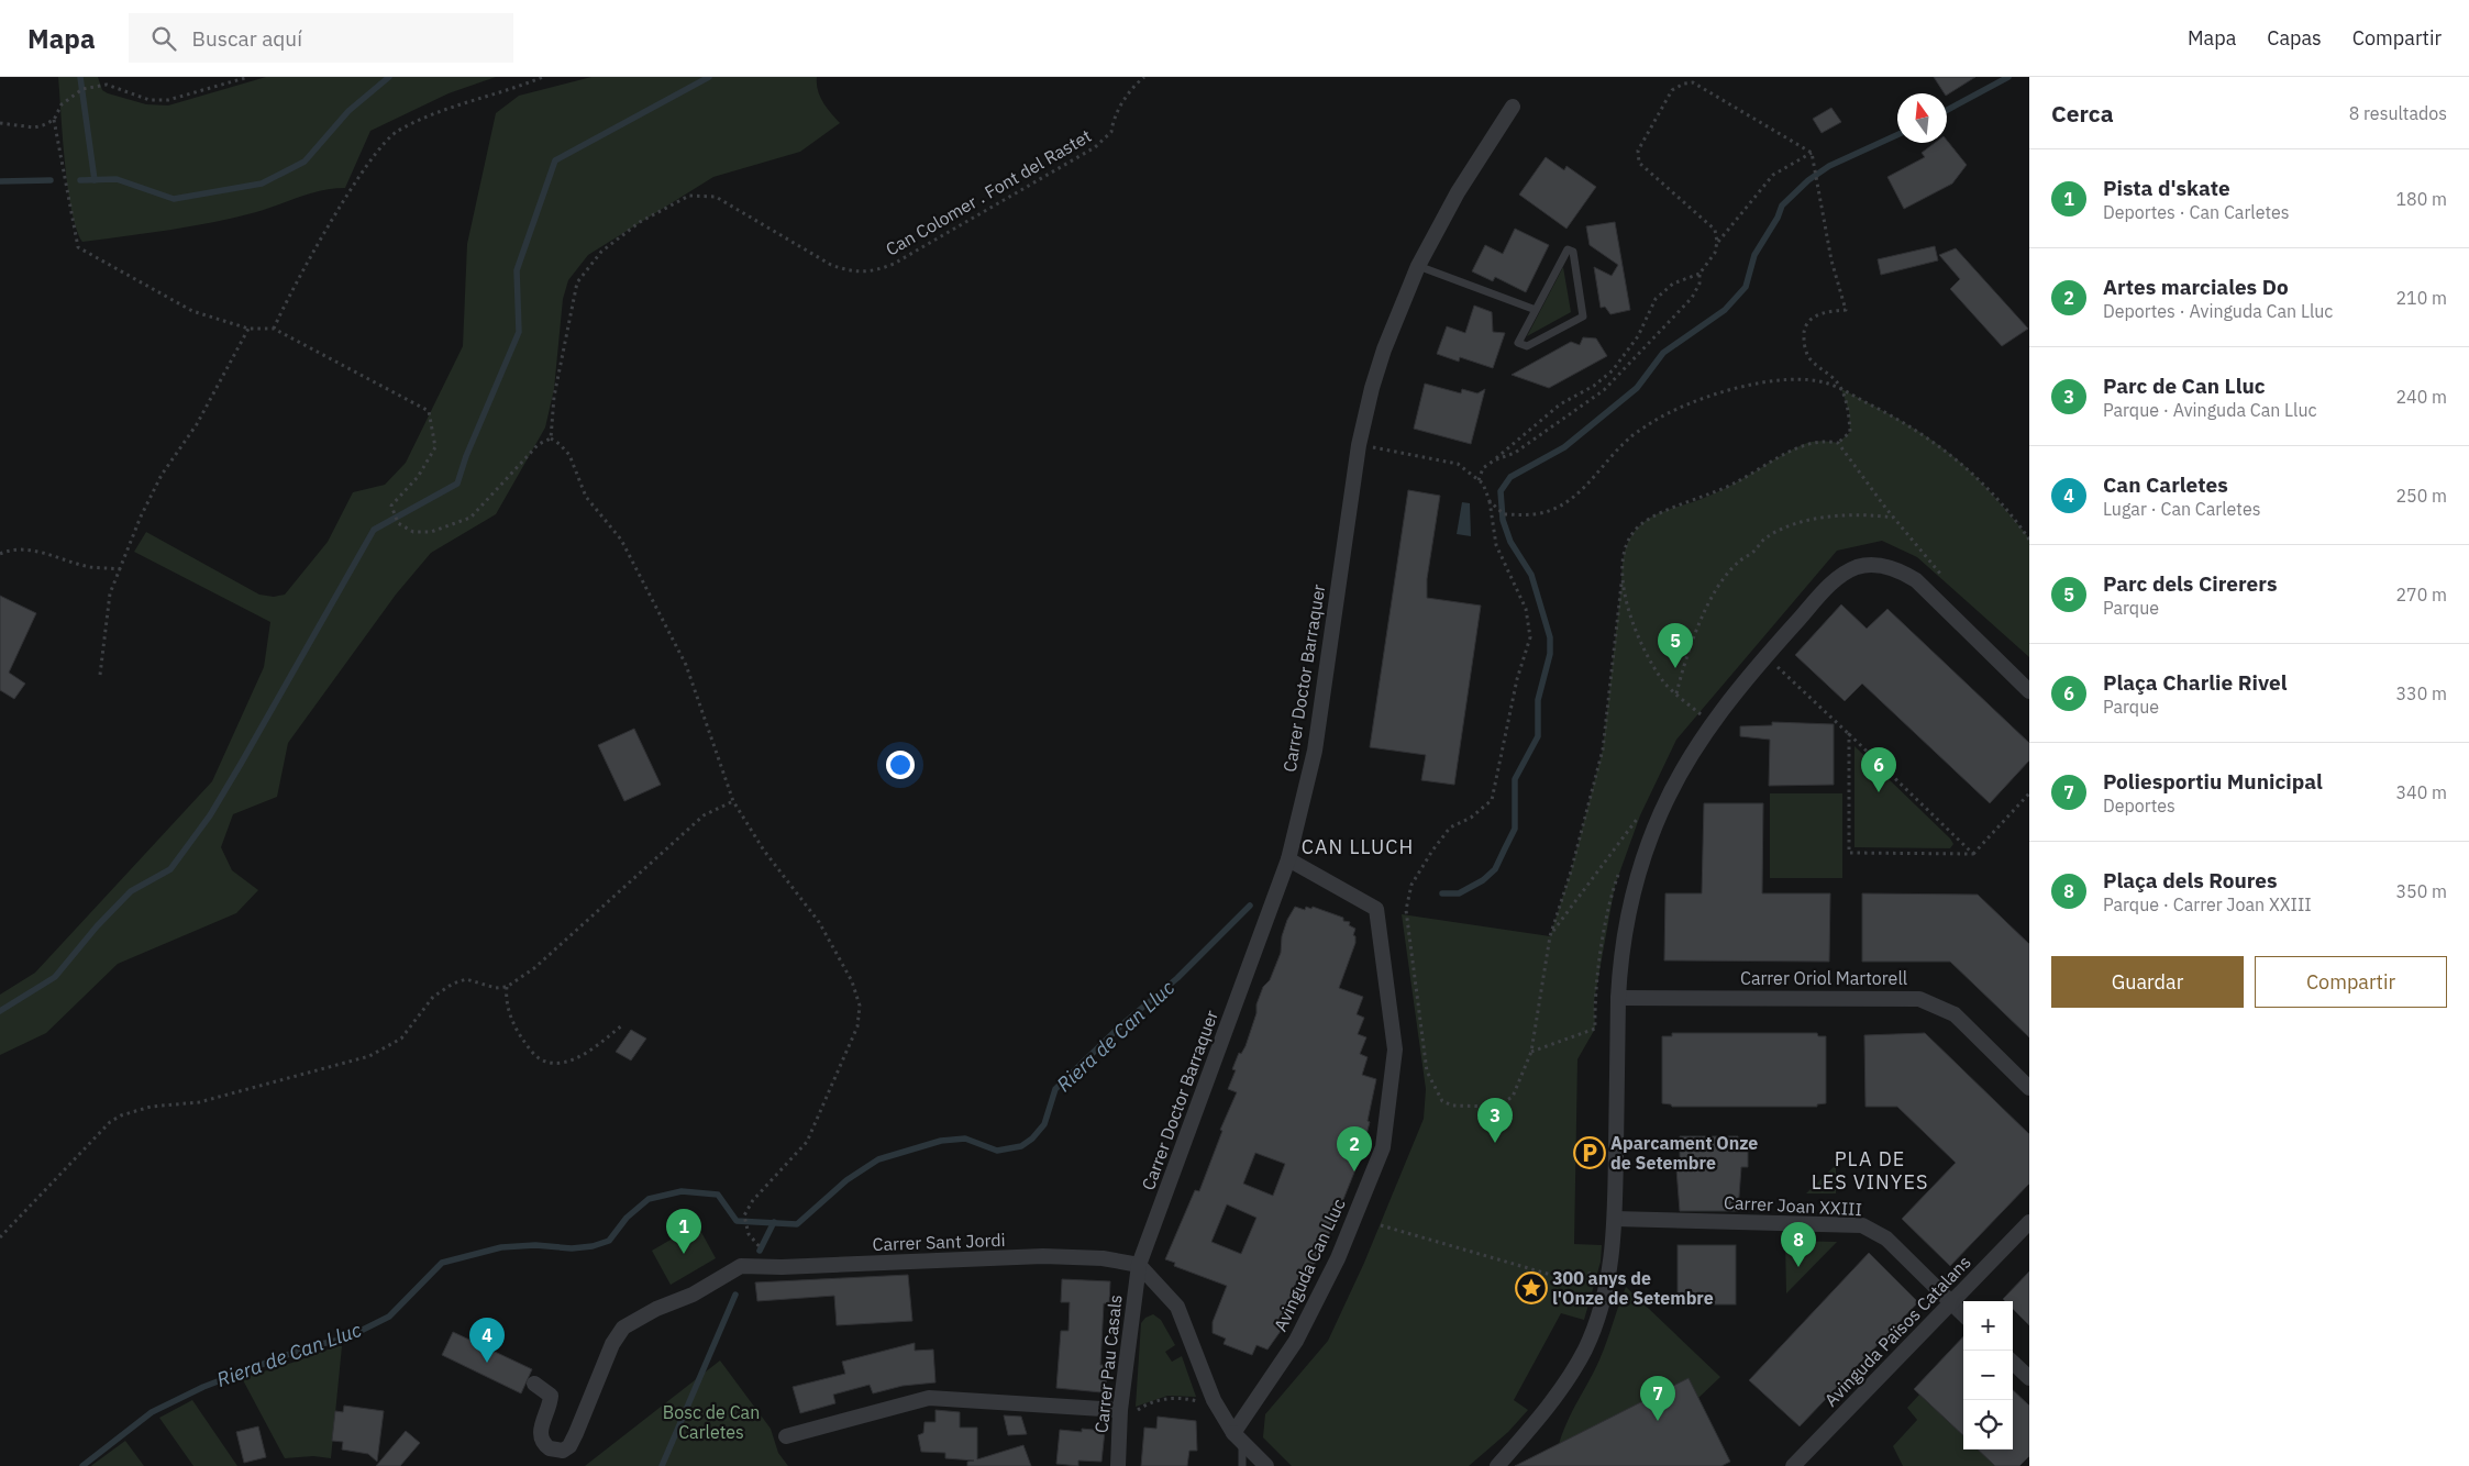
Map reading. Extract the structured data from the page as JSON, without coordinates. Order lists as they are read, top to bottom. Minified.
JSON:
{"streets":{"street":["Carrer Doctor Barraquer","Carrer Oriol Martorell","Carrer Joan XXIII","Carrer Sant Jordi","Avinguda Can Lluc","Avinguda Països Catalans","Carrer Pau Casals"],"path":["Can Colomer . Font del Rastet"]},"crossings":[["Carrer Doctor Barraquer","Carrer Sant Jordi"],["Carrer Doctor Barraquer","Avinguda Can Lluc"],["Carrer Doctor Barraquer","Carrer Pau Casals"],["Carrer Joan XXIII","Avinguda Països Catalans"],["Carrer Sant Jordi","Carrer Pau Casals"]],"districts":["CAN LLUCH","PLA DE LES VINYES"],"water":["Riera de Can Lluc"],"parks":["Bosc de Can Carletes"],"places":{"parking":["Aparcament Onze de Setembre"],"place":["300 anys de l'Onze de Setembre"]},"north":"top","page":{"header":"Mapa","search":"Buscar aquí","nav":["Mapa","Capas","Compartir"],"heading":["Cerca","8 resultados"],"list":[{"mark":"1","name":"Pista d'skate","note":"Deportes · Can Carletes","value":"180 m"},{"mark":"2","name":"Artes marciales Do","note":"Deportes · Avinguda Can Lluc","value":"210 m"},{"mark":"3","name":"Parc de Can Lluc","note":"Parque · Avinguda Can Lluc","value":"240 m"},{"mark":"4","name":"Can Carletes","note":"Lugar · Can Carletes","value":"250 m"},{"mark":"5","name":"Parc dels Cirerers","note":"Parque","value":"270 m"},{"mark":"6","name":"Plaça Charlie Rivel","note":"Parque","value":"330 m"},{"mark":"7","name":"Poliesportiu Municipal","note":"Deportes","value":"340 m"},{"mark":"8","name":"Plaça dels Roures","note":"Parque · Carrer Joan XXIII","value":"350 m"}],"pins":["5","6","3","2","1","8","4","7"],"buttons":["Guardar","Compartir"],"map_buttons":["+","−"]}}
